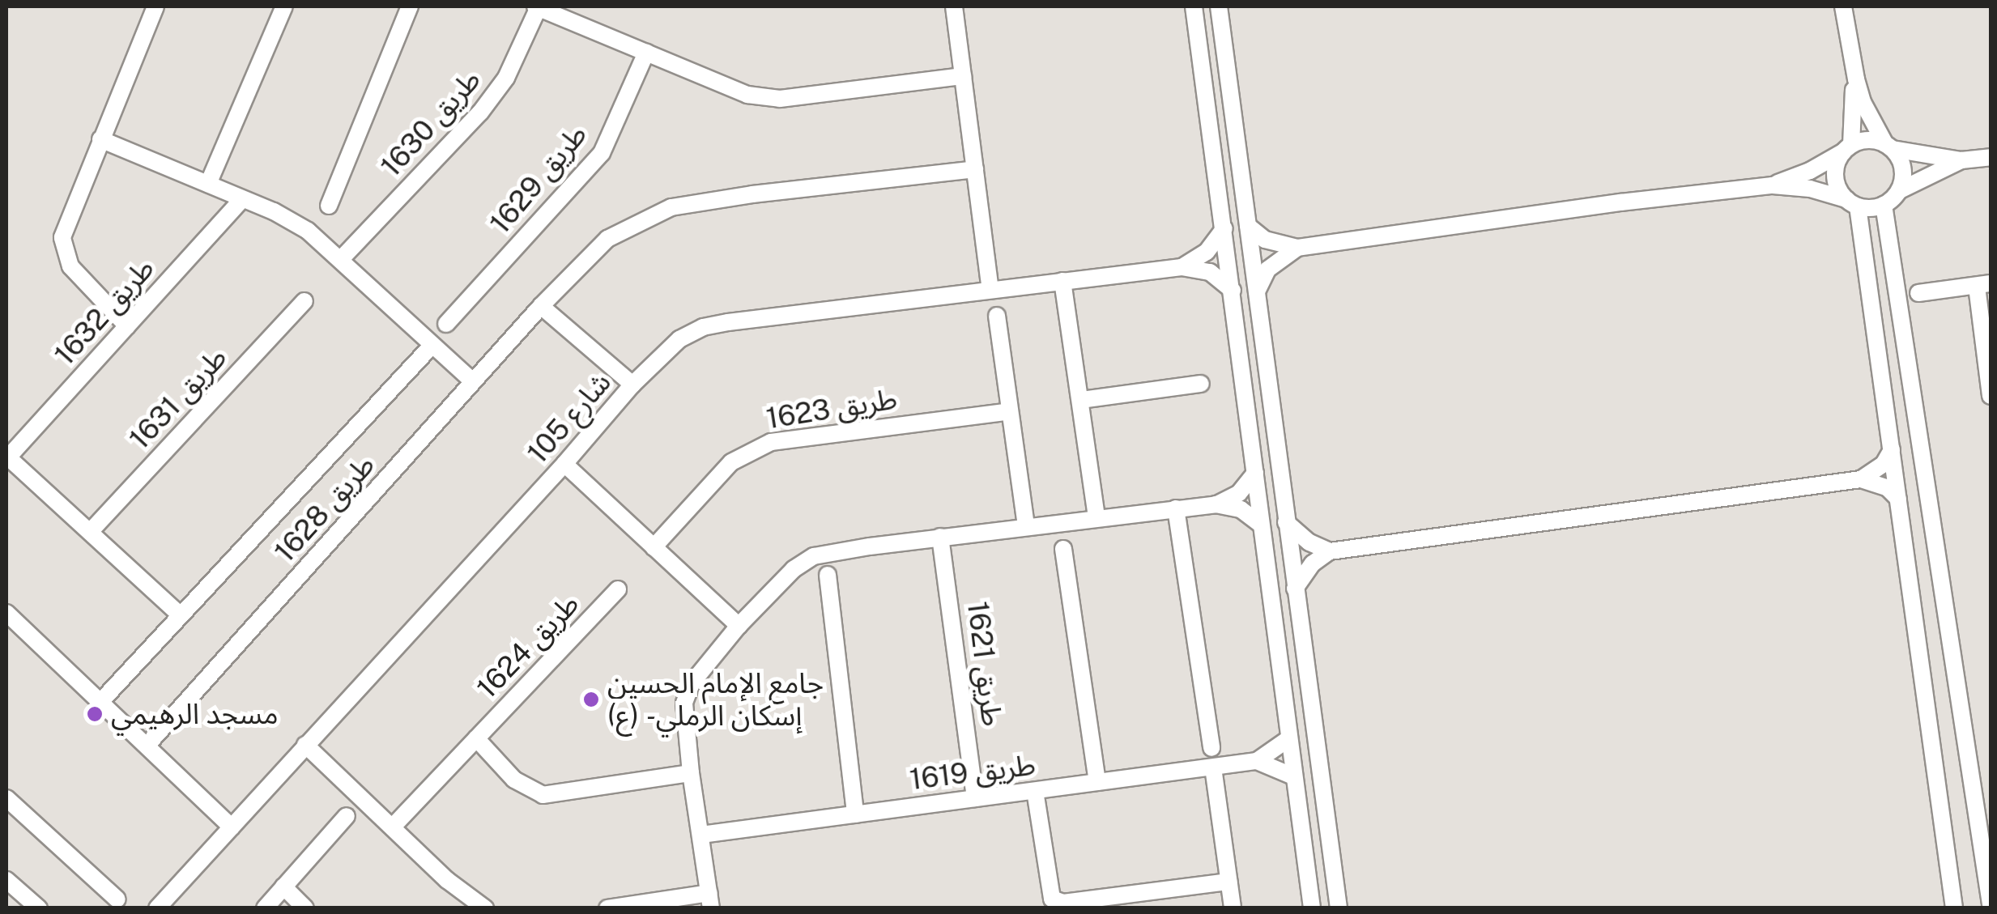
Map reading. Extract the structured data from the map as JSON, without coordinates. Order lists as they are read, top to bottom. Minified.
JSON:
{"streets":{"street":["طريق 1630","طريق 1629","طريق 1632","طريق 1631","طريق 1623","شارع 105","طريق 1628","طريق 1624","طريق 1621","طريق 1619"]},"crossings":[["طريق 1621","طريق 1619"]],"places":["جامع الإمام الحسين (ع) - إسكان الرملي","مسجد الرهيمي"]}
